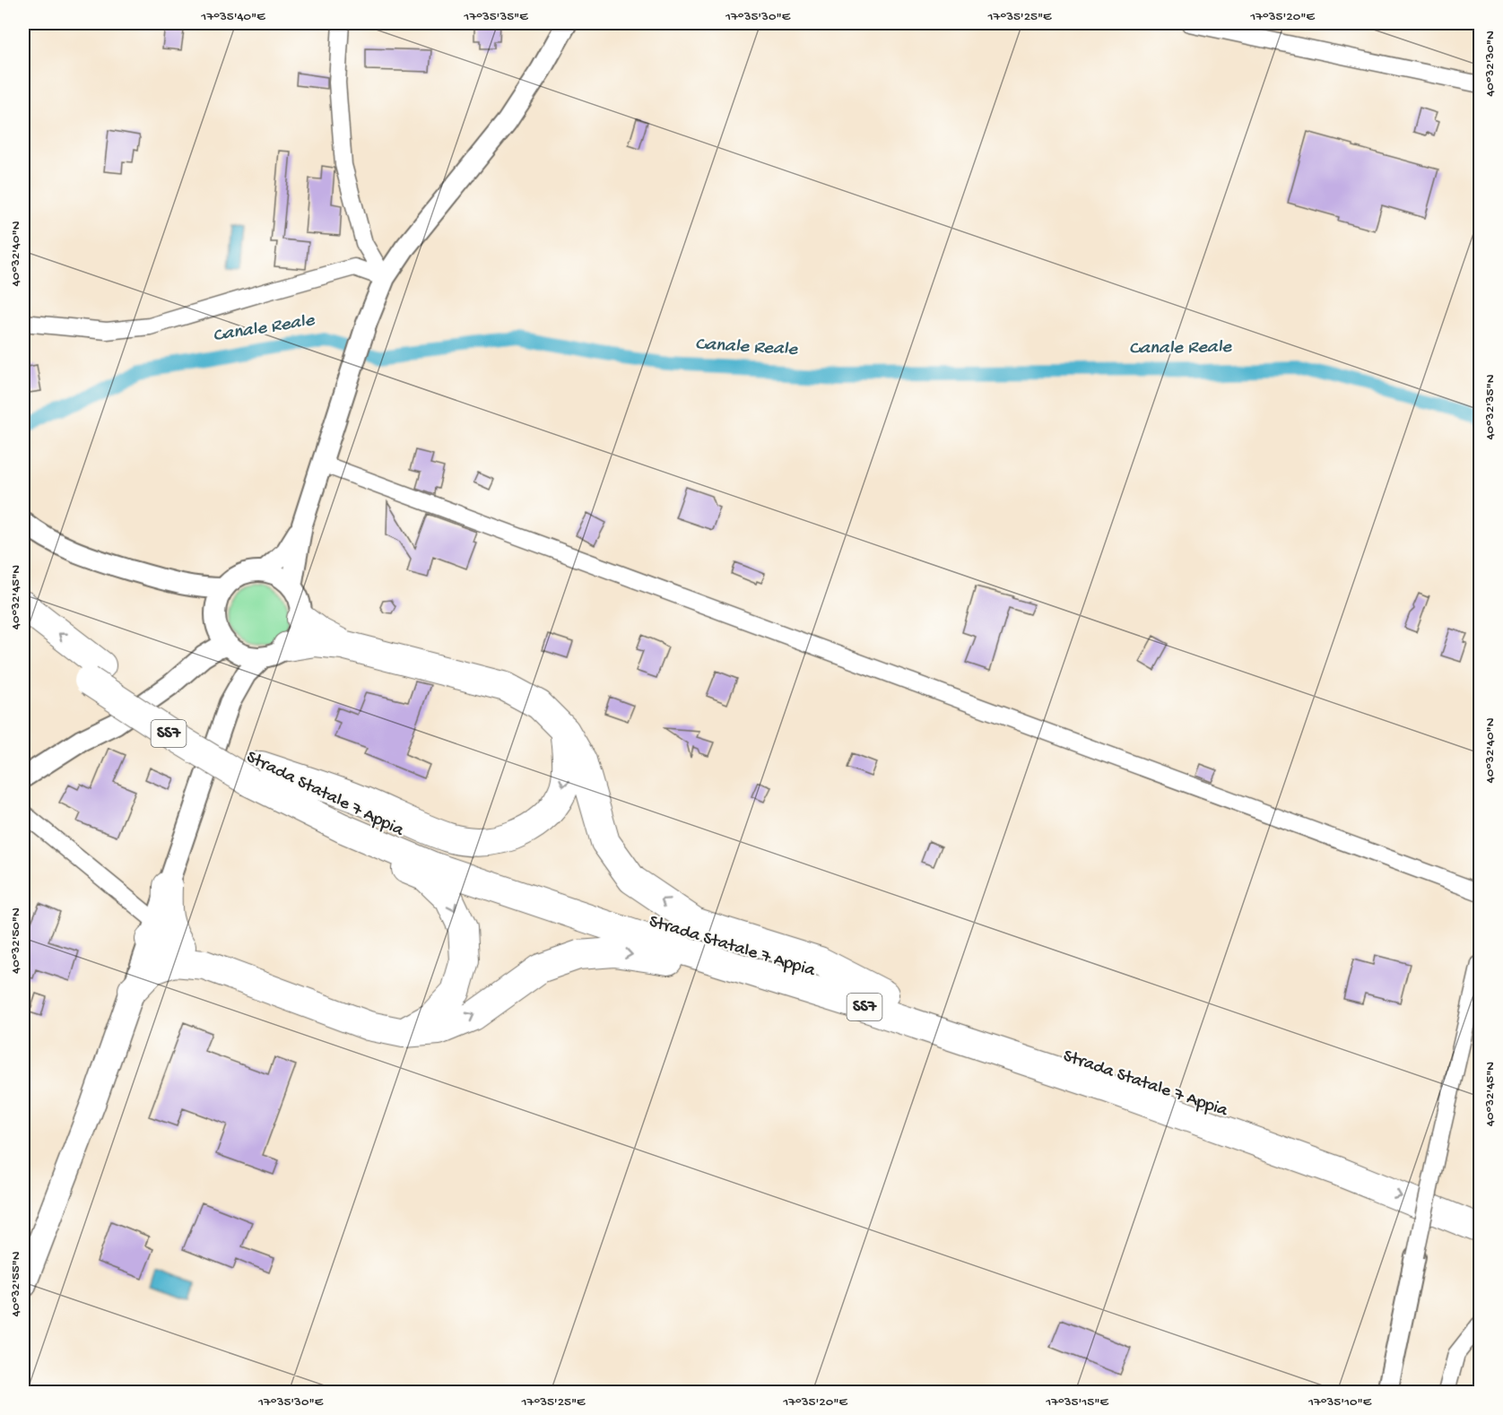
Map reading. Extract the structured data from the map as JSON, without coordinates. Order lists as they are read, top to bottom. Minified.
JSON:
{"streets":{"highway":["SS7","Strada Statale 7 Appia"]},"water":["Canale Reale"],"coordinates":["17°35'40\"E","17°35'35\"E","17°35'30\"E","17°35'25\"E","17°35'20\"E","40°32'30\"N","40°32'40\"N","40°32'35\"N","40°32'45\"N","40°32'50\"N","40°32'55\"N","17°35'15\"E","17°35'10\"E"]}
